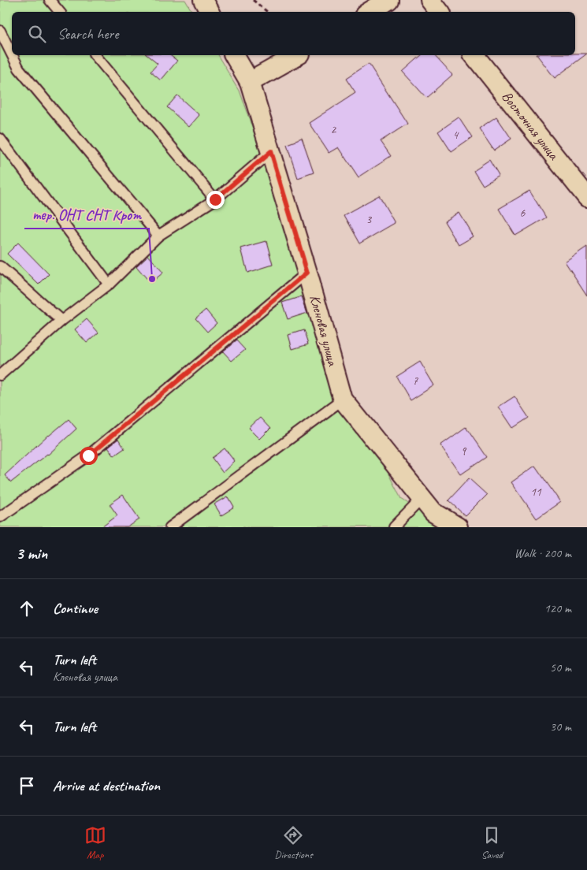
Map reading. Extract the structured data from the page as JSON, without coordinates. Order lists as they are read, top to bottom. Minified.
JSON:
{"streets":{"street":["Восточная улица","Кленовая улица"]},"places":["тер. ОНТ СНТ Крот"],"house_numbers":["2","4","6","3","7","9","11"],"page":{"search":"Search here","heading":["3 min","Walk · 200 m"],"list":[["Continue","120 m"],["Turn left","Кленовая улица","50 m"],["Turn left","30 m"],"Arrive at destination"],"nav":["Map","Directions","Saved"]}}
